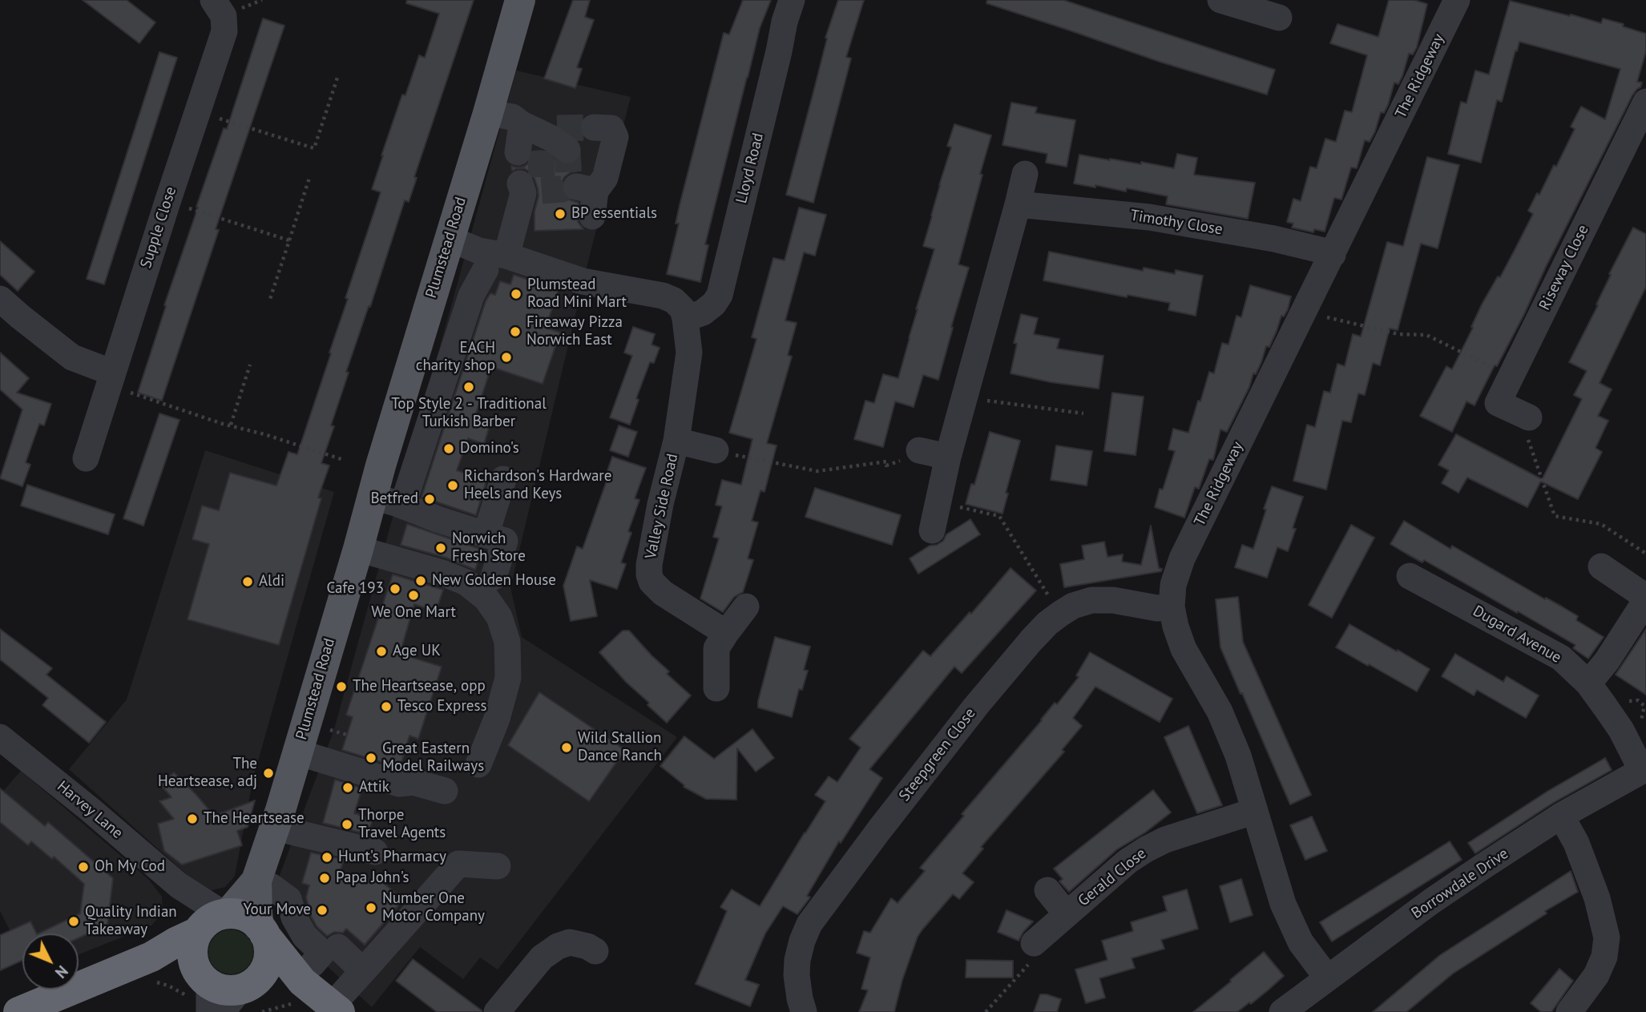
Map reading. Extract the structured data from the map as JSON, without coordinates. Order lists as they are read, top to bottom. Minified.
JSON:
{"streets":{"main road":["Plumstead Road"],"street":["The Ridgeway","Lloyd Road","Timothy Close","Supple Close","Riseway Close","Valley Side Road","Dugard Avenue","Steepgreen Close","Harvey Lane","Gerald Close","Borrowdale Drive"]},"crossings":[["The Ridgeway","Timothy Close"],["The Ridgeway","Steepgreen Close"],["The Ridgeway","Gerald Close"],["The Ridgeway","Borrowdale Drive"],["Lloyd Road","Valley Side Road"],["Plumstead Road","Harvey Lane"],["Dugard Avenue","Borrowdale Drive"]],"places":["BP essentials","Plumstead Road Mini Mart","Fireaway Pizza Norwich East","EACH charity shop","Top Style 2 - Traditional Turkish Barber","Domino's","Richardson's Hardware Heels and Keys","Betfred","Norwich Fresh Store","New Golden House","Aldi","Cafe 193","We One Mart","Age UK","The Heartsease, opp","Tesco Express","Wild Stallion Dance Ranch","Great Eastern Model Railways","The Heartsease, adj","Attik","The Heartsease","Thorpe Travel Agents","Hunt's Pharmacy","Oh My Cod","Papa John's","Number One Motor Company","Your Move","Quality Indian Takeaway"],"north":"bottom right"}
